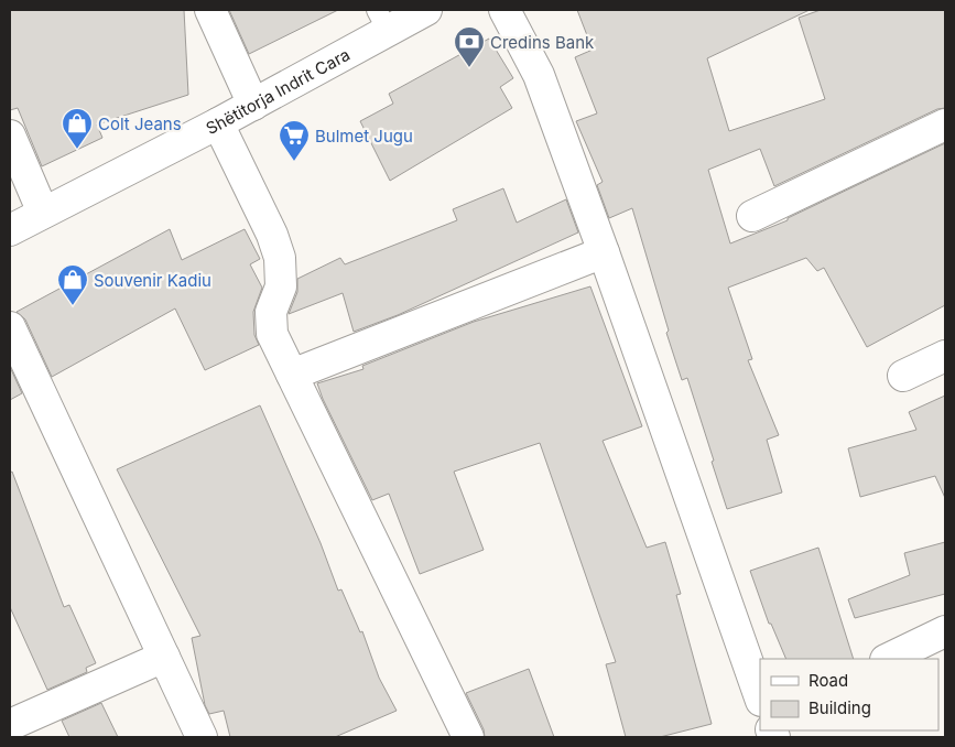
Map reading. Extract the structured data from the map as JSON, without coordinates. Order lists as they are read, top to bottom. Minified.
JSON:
{"streets":{"street":["Shëtitorja Indrit Cara"]},"places":{"bank":["Credins Bank"],"shop":["Colt Jeans","Souvenir Kadiu"],"supermarket":["Bulmet Jugu"]},"legend":["Road","Building"]}
